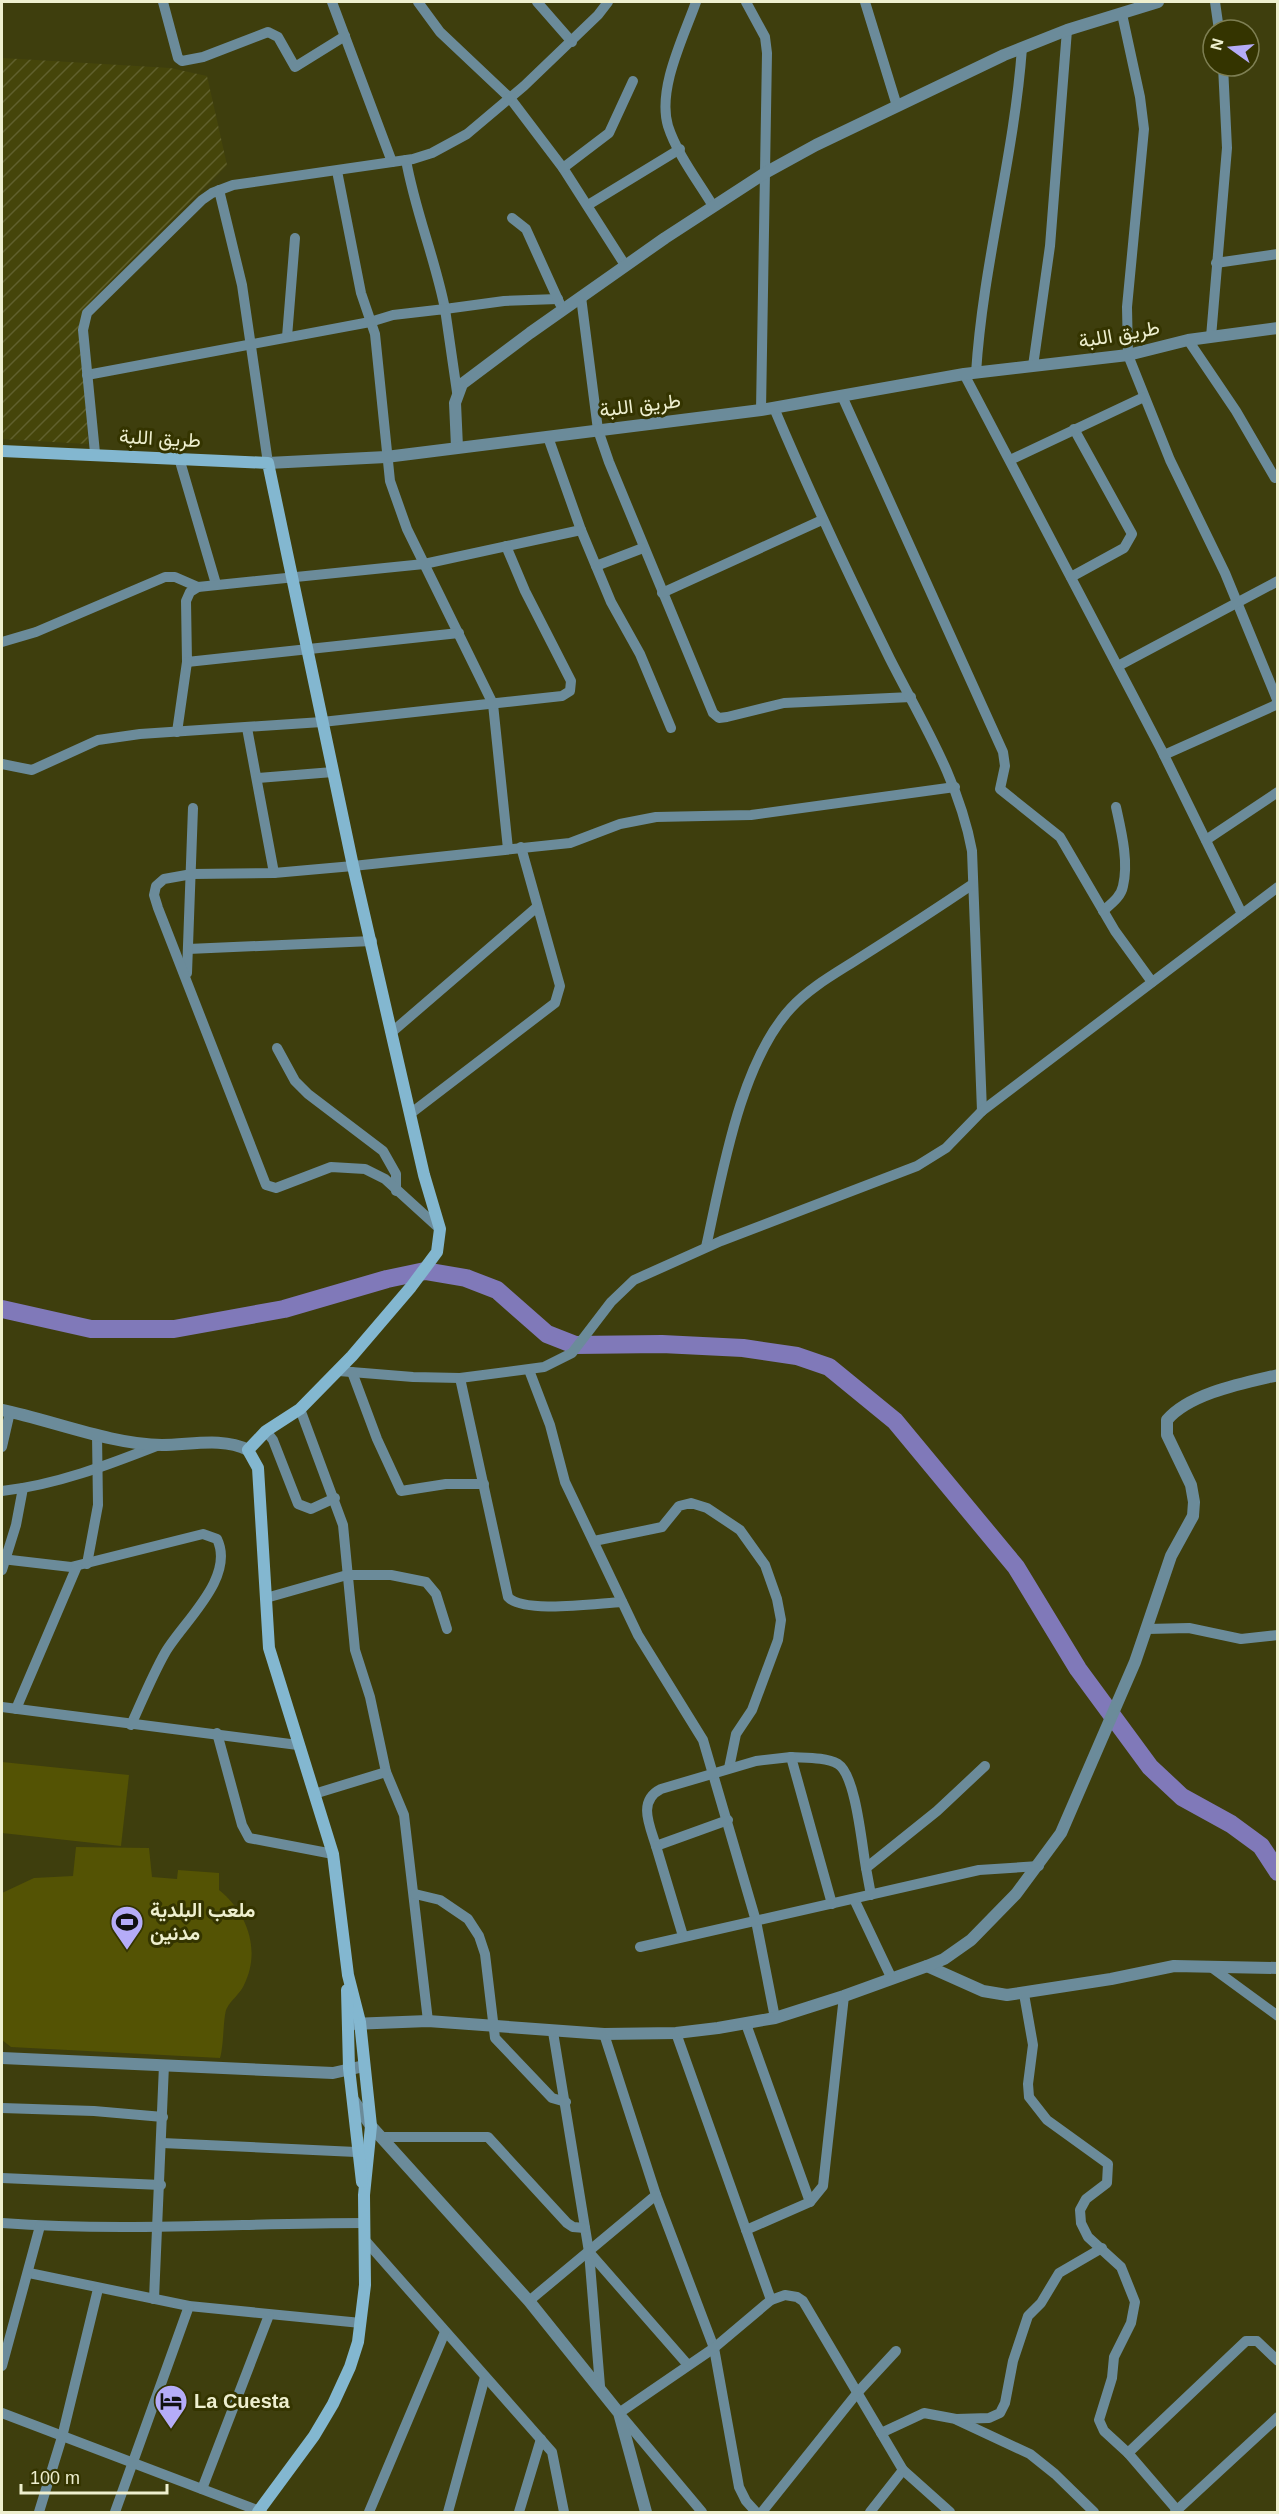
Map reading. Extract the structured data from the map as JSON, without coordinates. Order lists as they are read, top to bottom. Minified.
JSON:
{"streets":{"main road":["طريق اللبة"]},"places":{"sports":["ملعب البلدية مدنين"],"hotel":["La Cuesta"]},"scale_bar":"100 m","north":"left"}
